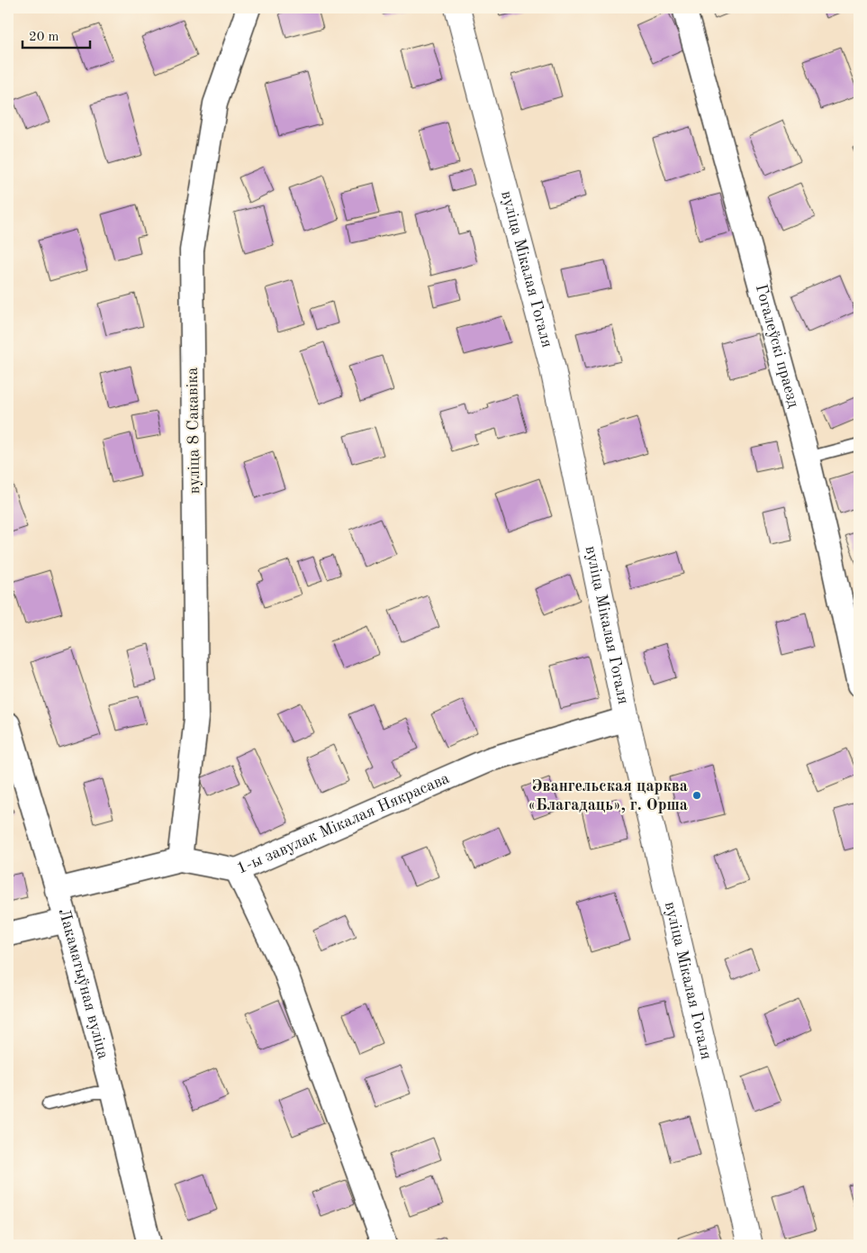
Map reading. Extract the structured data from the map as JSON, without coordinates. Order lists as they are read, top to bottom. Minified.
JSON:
{"streets":{"street":["вуліца Мікалая Гогаля","Гогалеўскі праезд","вуліца 8 Сакавіка","1-ы завулак Мікалая Някрасава","Лакаматыўная вуліца"]},"crossings":[["вуліца Мікалая Гогаля","1-ы завулак Мікалая Някрасава"]],"places":["Эвангельская царква «Благадаць», г. Орша"],"scale_bar":"20 m"}
